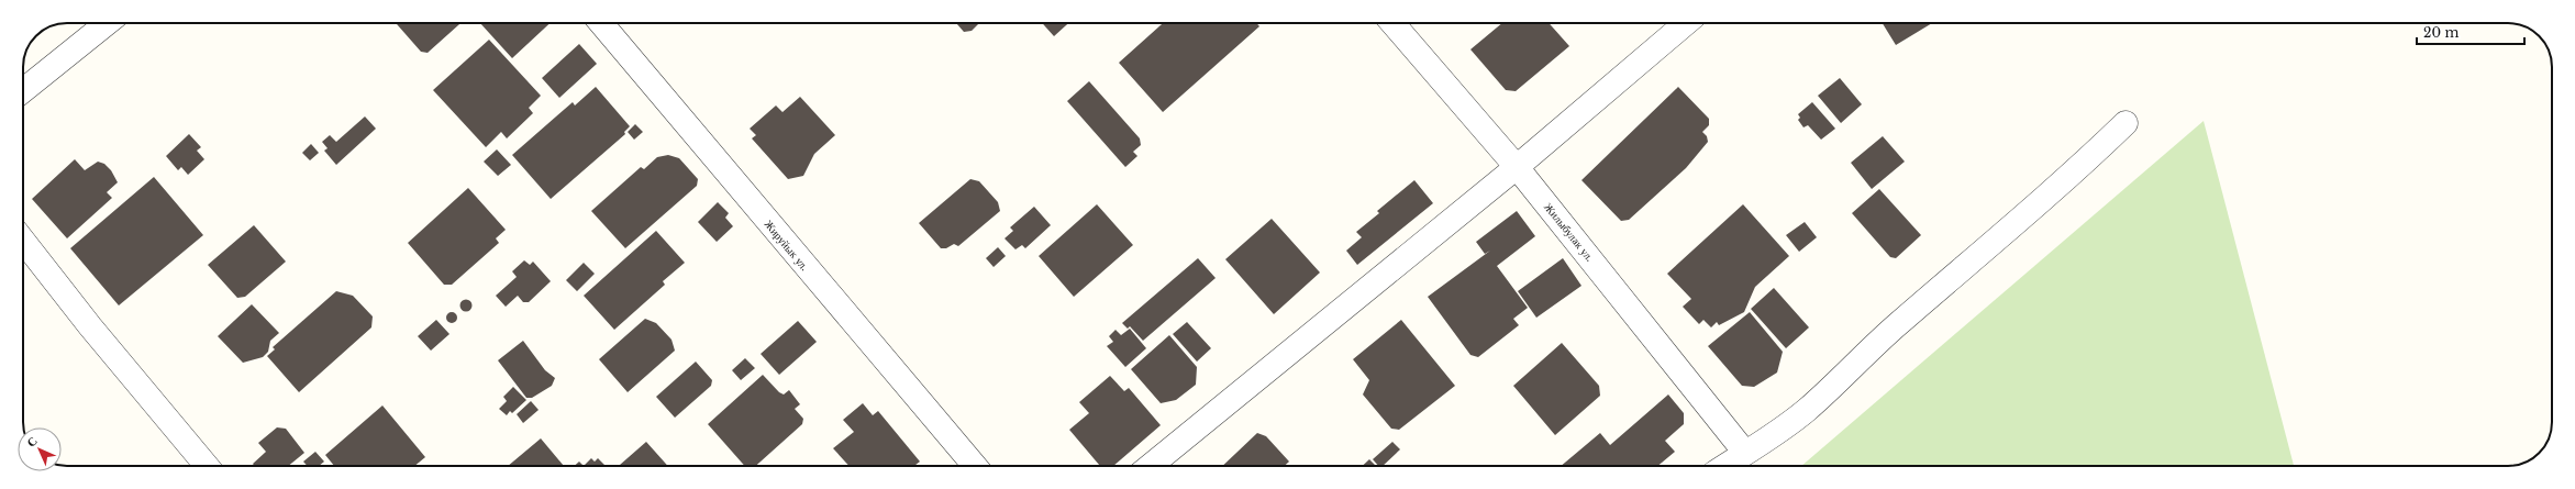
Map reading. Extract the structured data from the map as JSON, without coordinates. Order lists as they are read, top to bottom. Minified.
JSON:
{"streets":{"street":["Жилыбулак ул.","Жируйык ул."]},"scale_bar":"20 m","north":"top left"}
